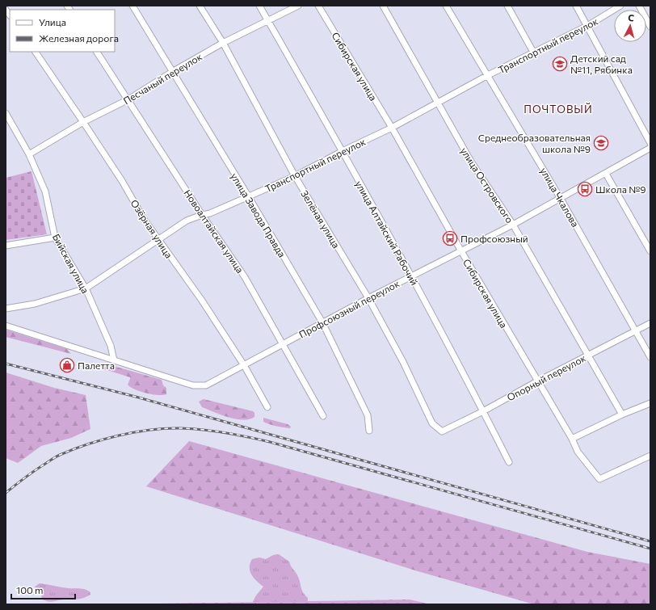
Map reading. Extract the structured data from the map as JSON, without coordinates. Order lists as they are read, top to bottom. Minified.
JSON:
{"streets":{"street":["Транспортный переулок","Сибирская улица","Песчаный переулок","улица Островского","улица Чкалова","улица Завода Правда","Зелёная улица","Озёрная улица","Новоалтайская улица","улица Алтайский Рабочий","Бийская улица","Профсоюзный переулок","Опорный переулок"]},"crossings":[["Транспортный переулок","Сибирская улица"],["Транспортный переулок","улица Островского"],["Транспортный переулок","улица Чкалова"],["Транспортный переулок","улица Завода Правда"],["Транспортный переулок","Зелёная улица"],["Транспортный переулок","Озёрная улица"],["Транспортный переулок","Новоалтайская улица"],["Транспортный переулок","улица Алтайский Рабочий"],["Транспортный переулок","Бийская улица"],["Сибирская улица","Профсоюзный переулок"],["Сибирская улица","Опорный переулок"],["Песчаный переулок","улица Завода Правда"],["Песчаный переулок","Зелёная улица"],["Песчаный переулок","Озёрная улица"],["Песчаный переулок","Новоалтайская улица"],["Песчаный переулок","улица Алтайский Рабочий"],["Песчаный переулок","Бийская улица"],["улица Островского","Профсоюзный переулок"],["улица Островского","Опорный переулок"],["улица Чкалова","Профсоюзный переулок"],["улица Чкалова","Опорный переулок"],["улица Завода Правда","Профсоюзный переулок"],["Зелёная улица","Профсоюзный переулок"],["Зелёная улица","Опорный переулок"],["Озёрная улица","Профсоюзный переулок"],["Новоалтайская улица","Профсоюзный переулок"],["улица Алтайский Рабочий","Профсоюзный переулок"],["улица Алтайский Рабочий","Опорный переулок"],["Бийская улица","Профсоюзный переулок"]],"districts":["ПОЧТОВЫЙ"],"places":{"school or university":["Детский сад №11, Рябинка","Среднеобразовательная школа №9"],"bus stop":["Школа №9","Профсоюзный"],"shop":["Палетта"]},"legend":["Улица","Железная дорога"],"scale_bar":"100 m","north":"top"}
